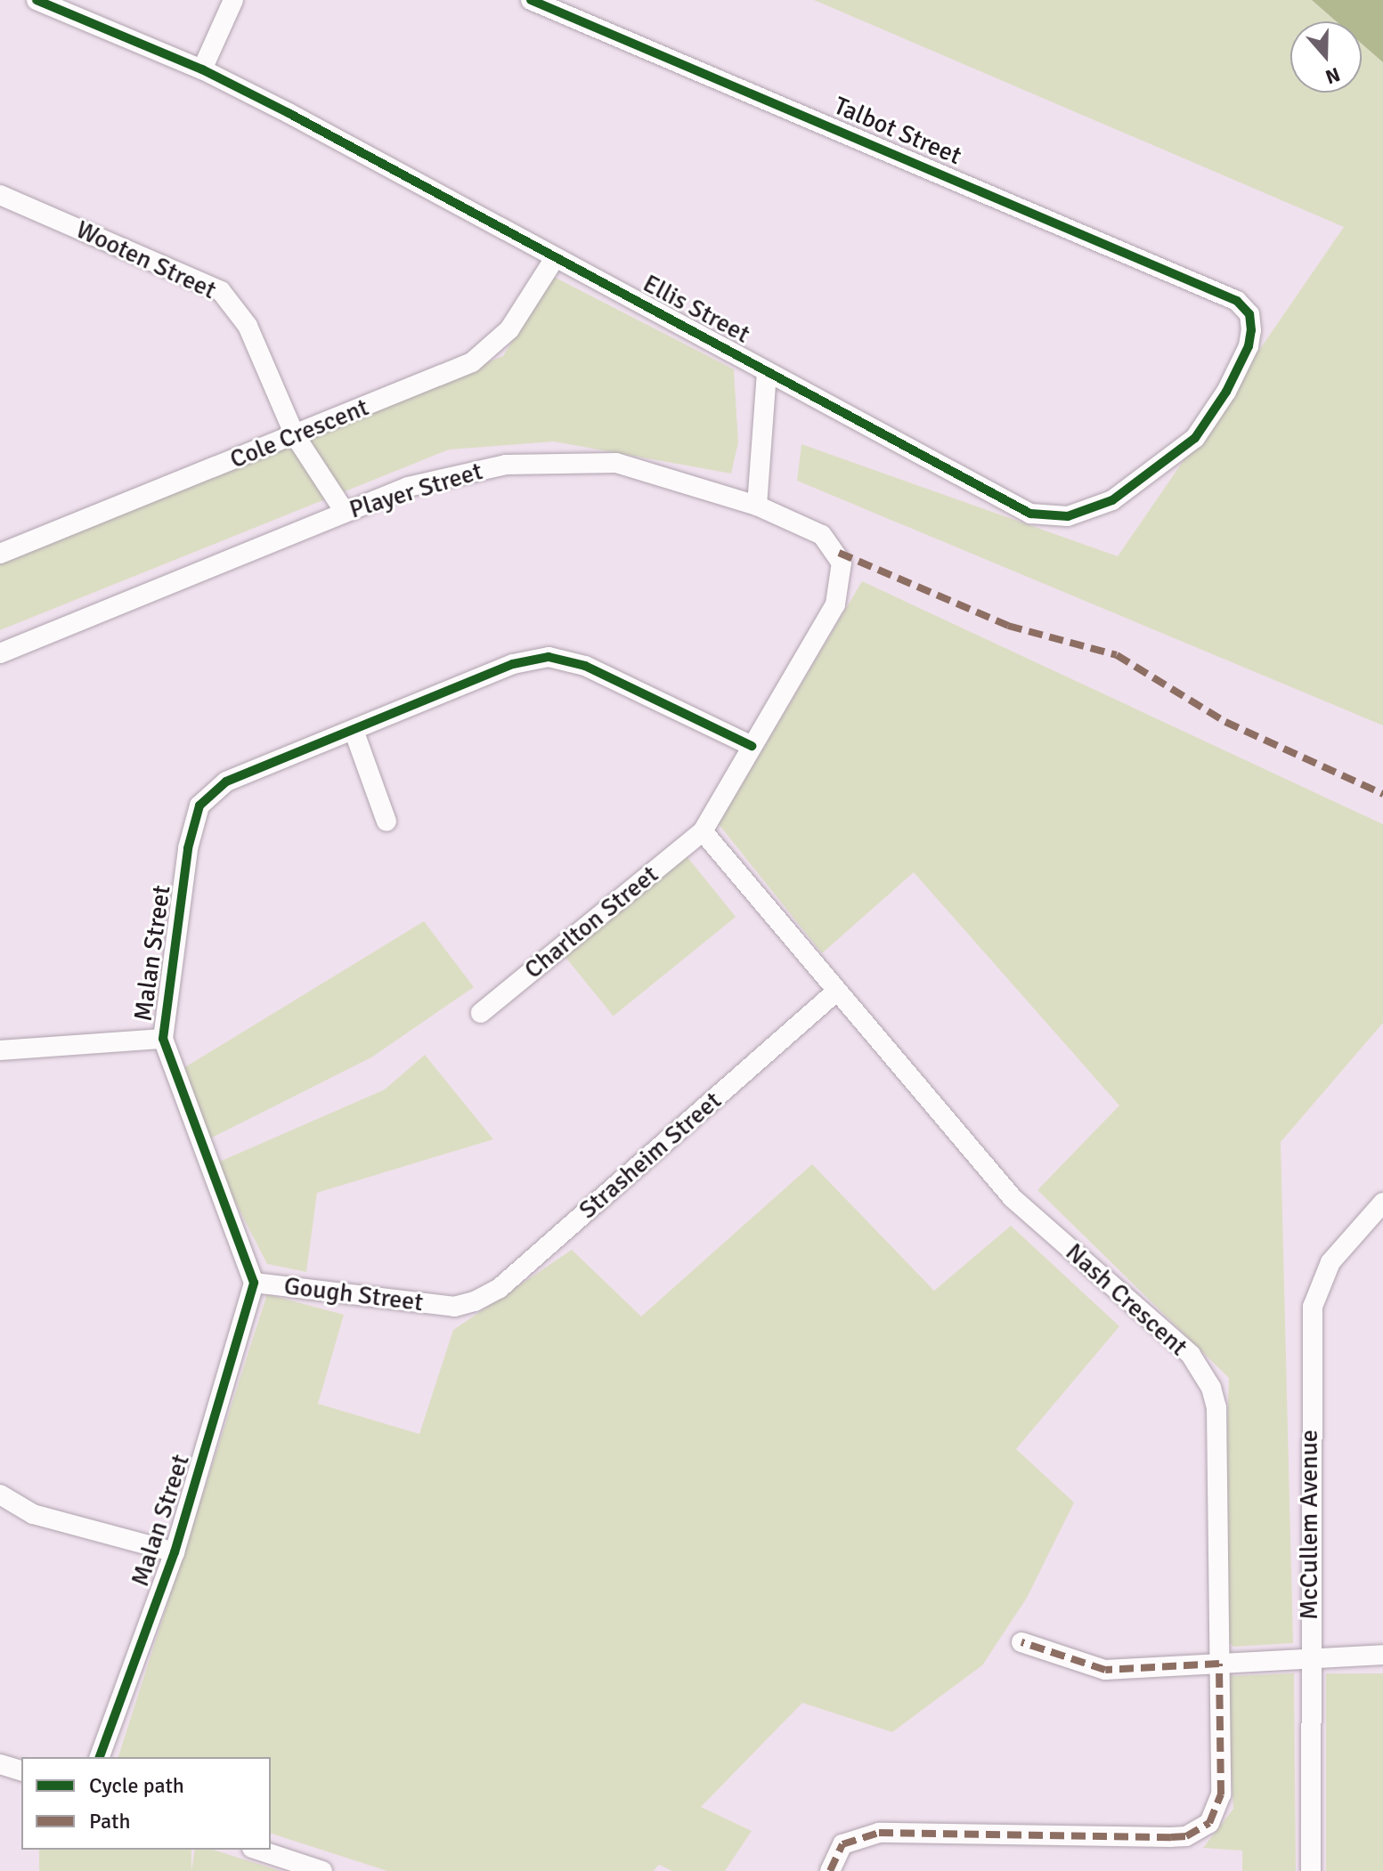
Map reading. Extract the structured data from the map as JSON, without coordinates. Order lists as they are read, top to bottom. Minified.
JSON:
{"streets":{"street":["Talbot Street","Wooten Street","Ellis Street","Cole Crescent","Player Street","Charlton Street","Malan Street","Strasheim Street","Gough Street","Nash Crescent","McCullem Avenue"]},"crossings":[["Talbot Street","Ellis Street"],["Wooten Street","Cole Crescent"],["Wooten Street","Player Street"],["Ellis Street","Cole Crescent"],["Player Street","Malan Street"],["Charlton Street","Nash Crescent"],["Malan Street","Gough Street"],["Strasheim Street","Gough Street"],["Strasheim Street","Nash Crescent"]],"legend":["Cycle path","Path"],"north":"bottom"}
